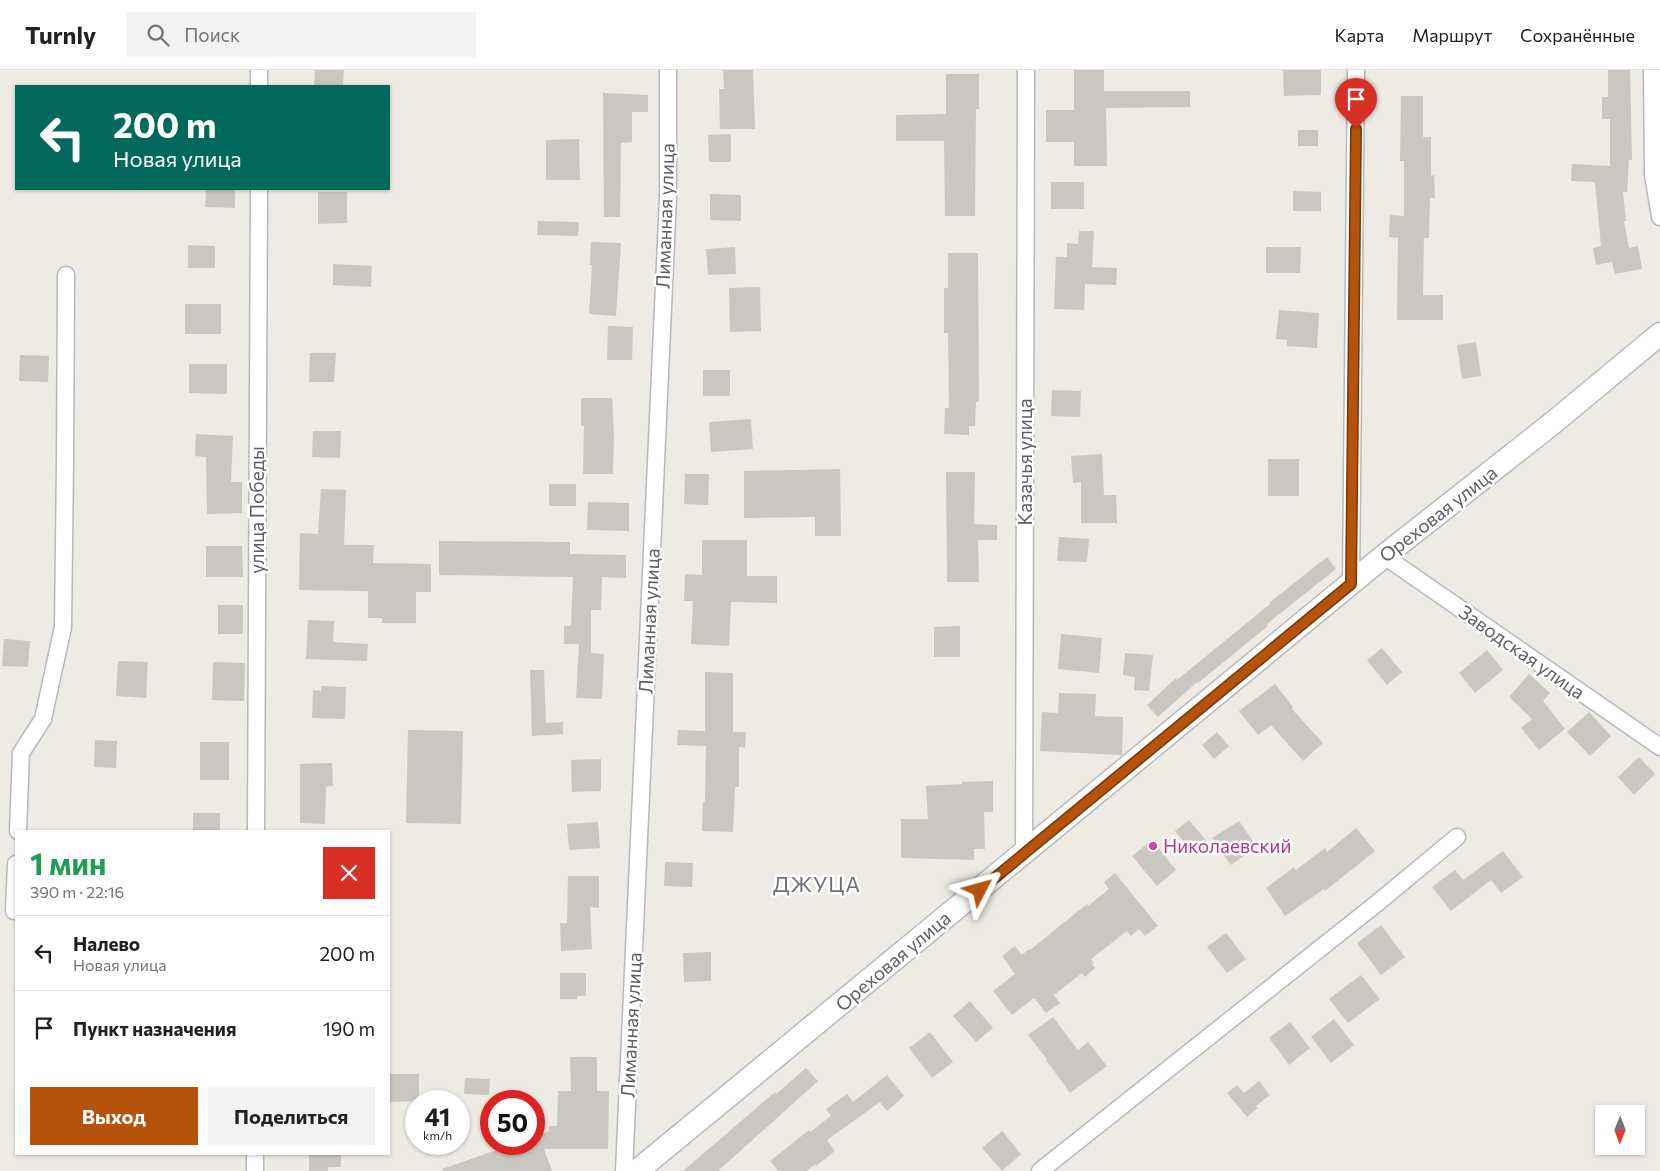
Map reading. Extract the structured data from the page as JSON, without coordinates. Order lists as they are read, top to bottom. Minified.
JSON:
{"streets":{"main road":["Ореховая улица"],"street":["Лиманная улица","Казачья улица","улица Победы","Заводская улица"]},"crossings":[["Казачья улица","Ореховая улица"],["Ореховая улица","Заводская улица"]],"districts":["ДЖУЦА"],"places":["Николаевский"],"north":"bottom","page":{"header":"Turnly","search":"Поиск","nav":["Карта","Маршрут","Сохранённые"],"turn":["200 m","Новая улица"],"heading":["1 мин","390 m · 22:16"],"list":[{"name":"Налево","note":"Новая улица","value":"200 m"},{"name":"Пункт назначения","value":"190 m"}],"buttons":["Выход","Поделиться"],"speed":"41 km/h","limit":"50"}}
